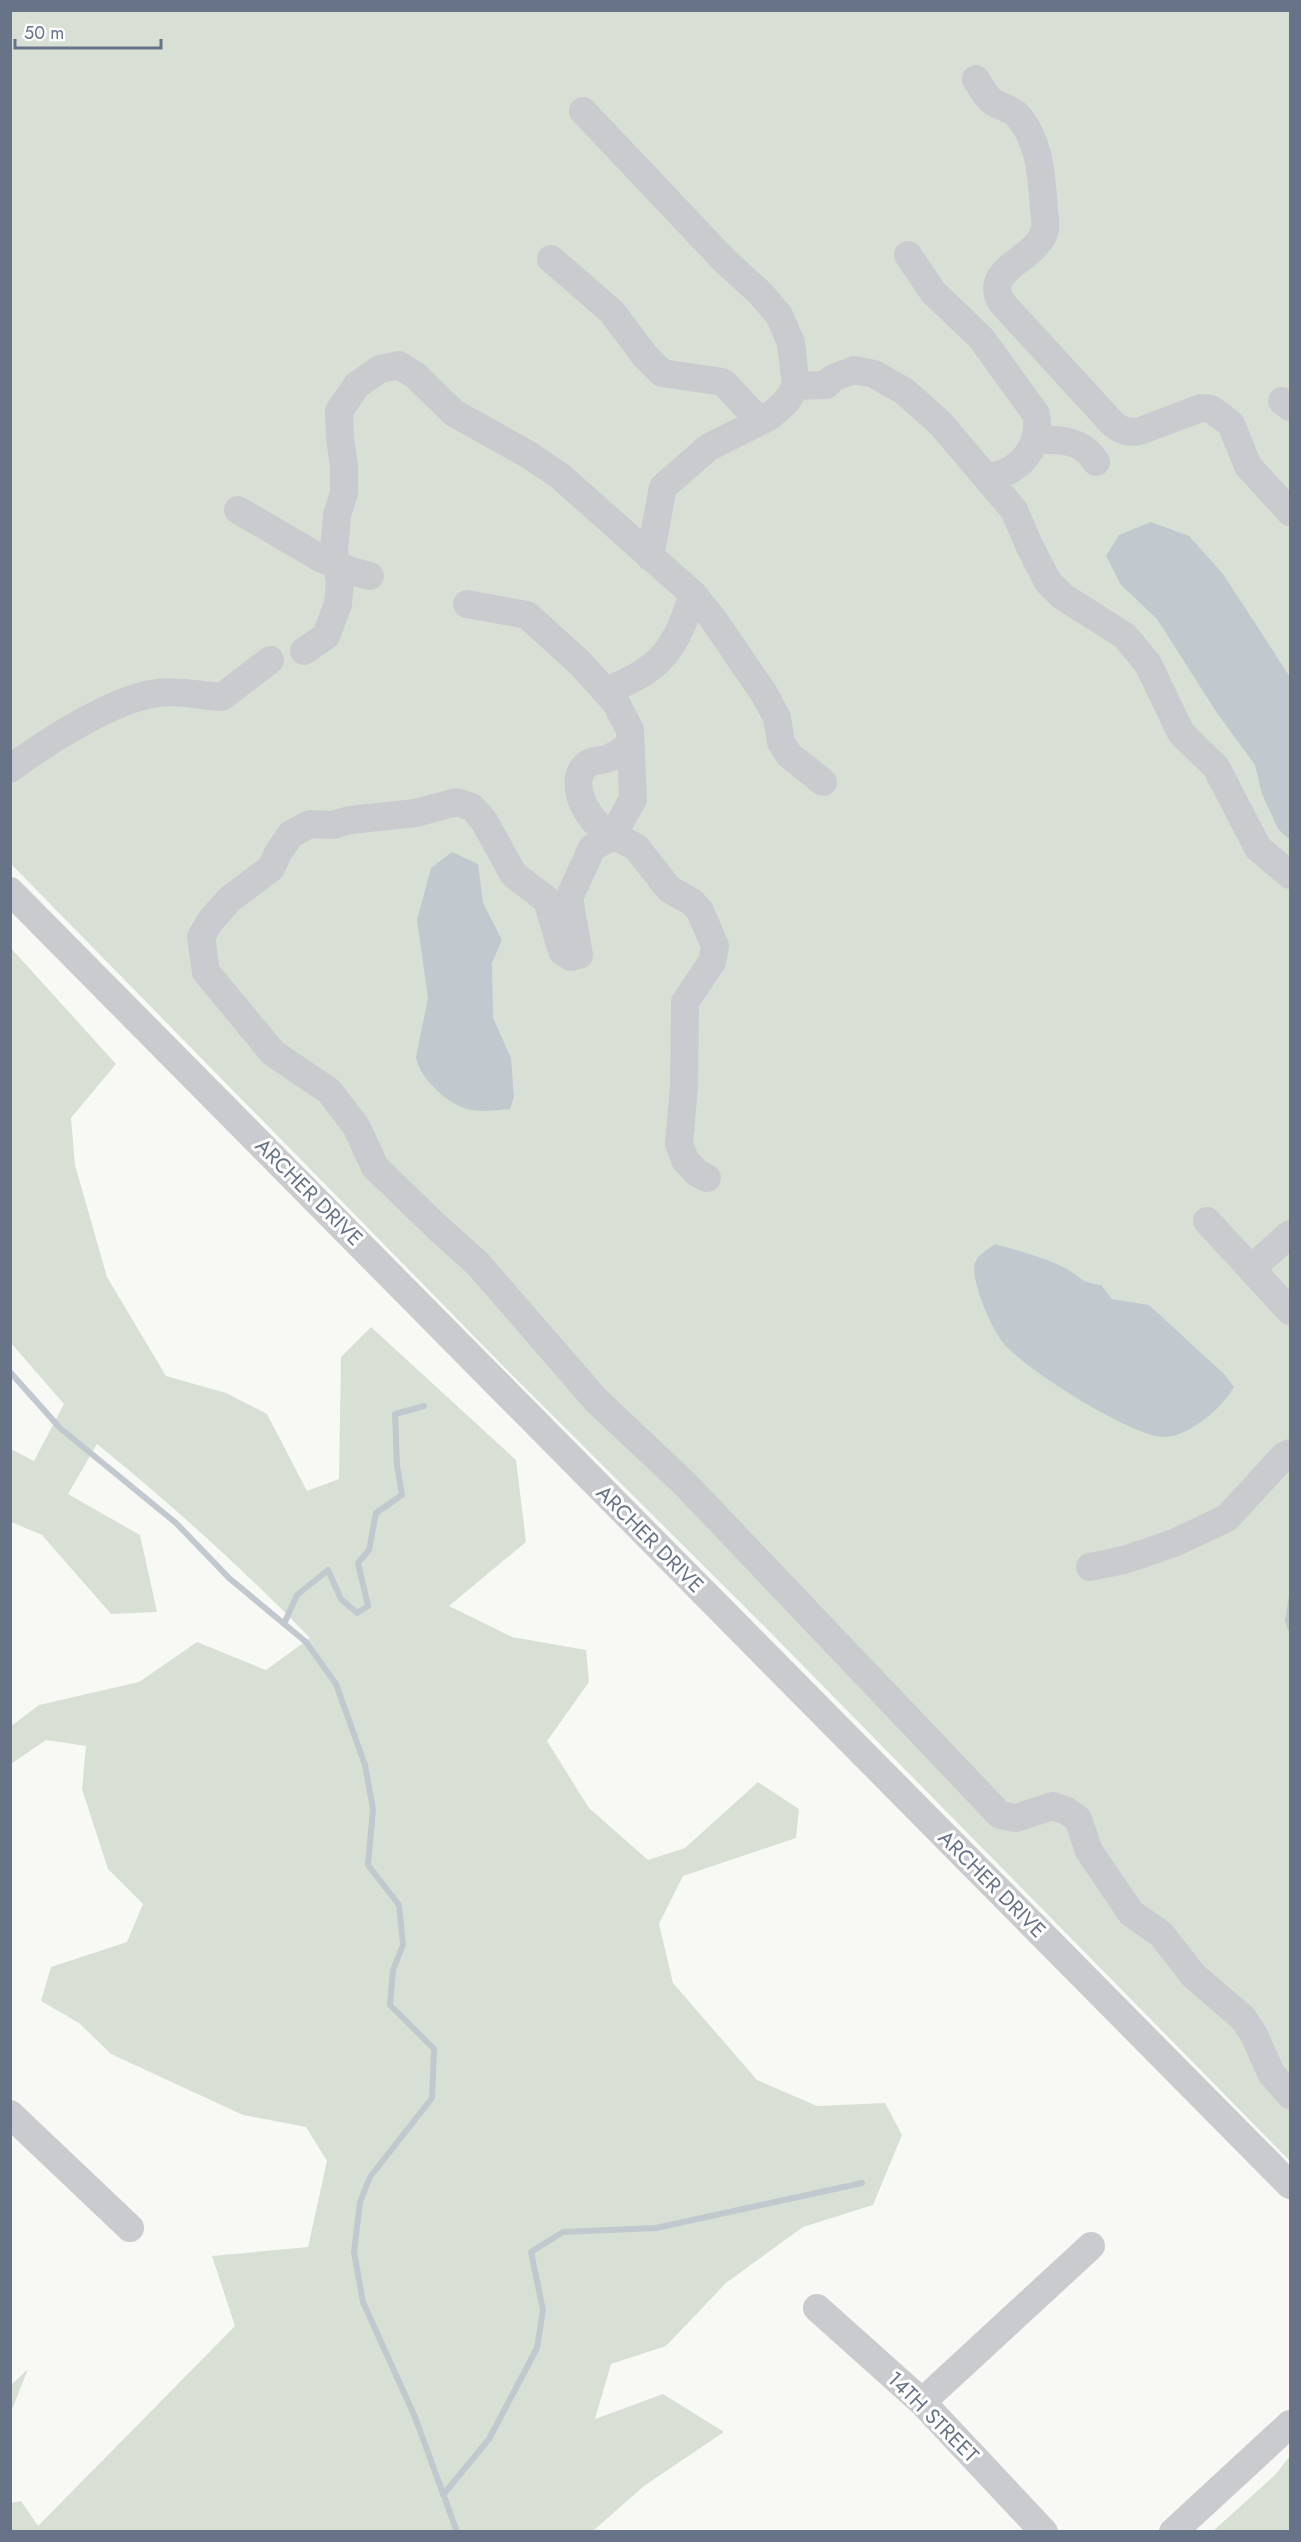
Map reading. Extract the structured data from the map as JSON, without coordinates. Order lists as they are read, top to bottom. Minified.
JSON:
{"streets":{"street":["ARCHER DRIVE","14TH STREET"]},"scale_bar":"50 m"}
